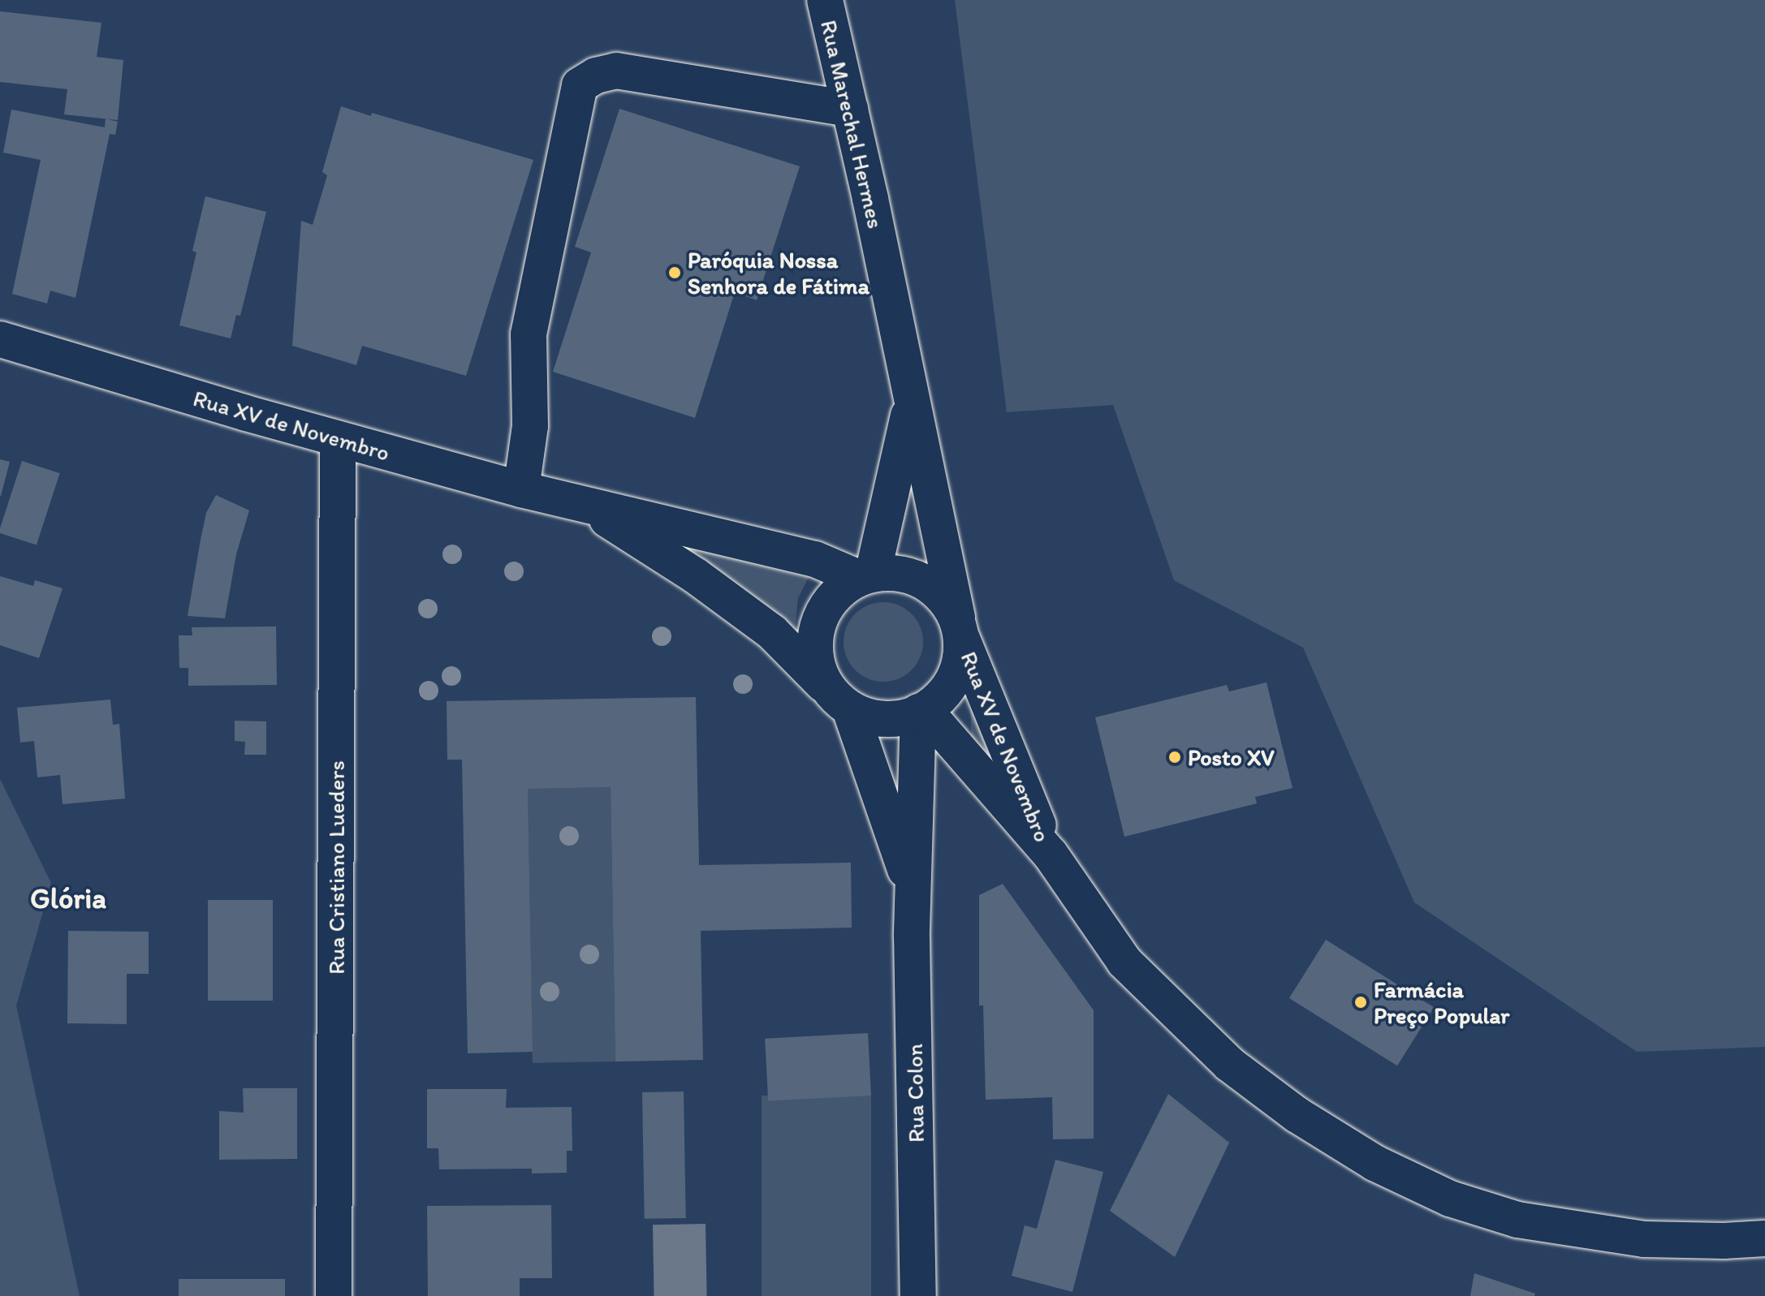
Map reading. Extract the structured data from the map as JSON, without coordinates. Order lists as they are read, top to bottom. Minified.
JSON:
{"streets":{"main road":["Rua Marechal Hermes","Rua XV de Novembro","Rua Cristiano Lueders","Rua Colon"]},"crossings":[["Rua Marechal Hermes","Rua XV de Novembro"],["Rua Marechal Hermes","Rua Colon"],["Rua XV de Novembro","Rua Cristiano Lueders"],["Rua XV de Novembro","Rua Colon"]],"districts":["Glória"],"places":["Paróquia Nossa Senhora de Fátima","Posto XV","Farmácia Preço Popular"]}
